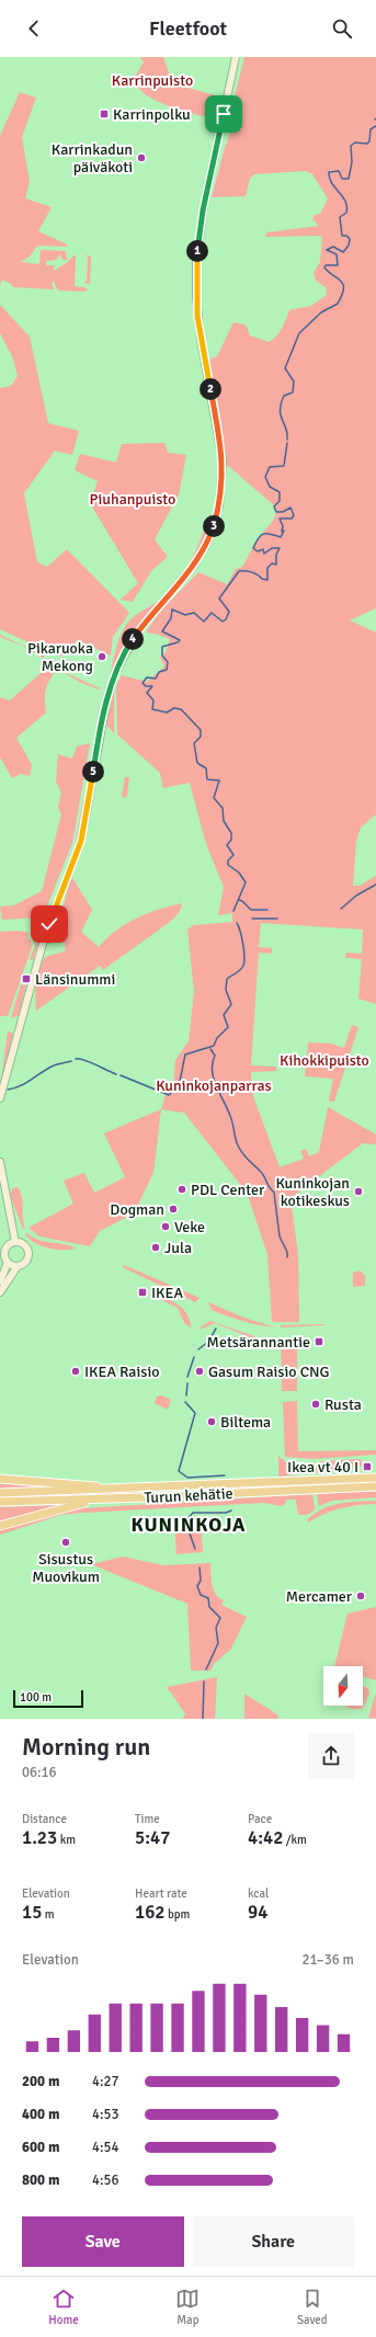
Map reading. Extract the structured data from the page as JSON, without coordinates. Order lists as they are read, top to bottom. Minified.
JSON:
{"streets":{"highway":["Turun kehätie"]},"districts":["KUNINKOJA"],"parks":["Karrinpuisto","Piuhanpuisto","Kihokkipuisto","Kuninkojanparras"],"places":{"transit":["Karrinpolku","Länsinummi","IKEA","Metsärannantie","Ikea vt 40 I"],"other":["Karrinkadun päiväkoti","Pikaruoka Mekong","PDL Center","Kuninkojan kotikeskus","Dogman","Veke","Jula","IKEA Raisio","Gasum Raisio CNG","Rusta","Biltema","Sisustus Muovikum","Mercamer"]},"scale_bar":"100 m","north":"bottom","page":{"header":"Fleetfoot","pins":["1","2","3","4","5"],"scale":"100 m","heading":["Morning run","06:16"],"stats":[["Distance","1.23 km"],["Time","5:47"],["Pace","4:42 /km"],["Elevation","15 m"],["Heart rate","162 bpm"],["kcal","94"]],"chart":["Elevation","21–36 m"],"list":[{"name":"200 m","note":"4:27"},{"name":"400 m","note":"4:53"},{"name":"600 m","note":"4:54"},{"name":"800 m","note":"4:56"}],"buttons":["Save","Share"],"tabs":["Home","Map","Saved"]}}
